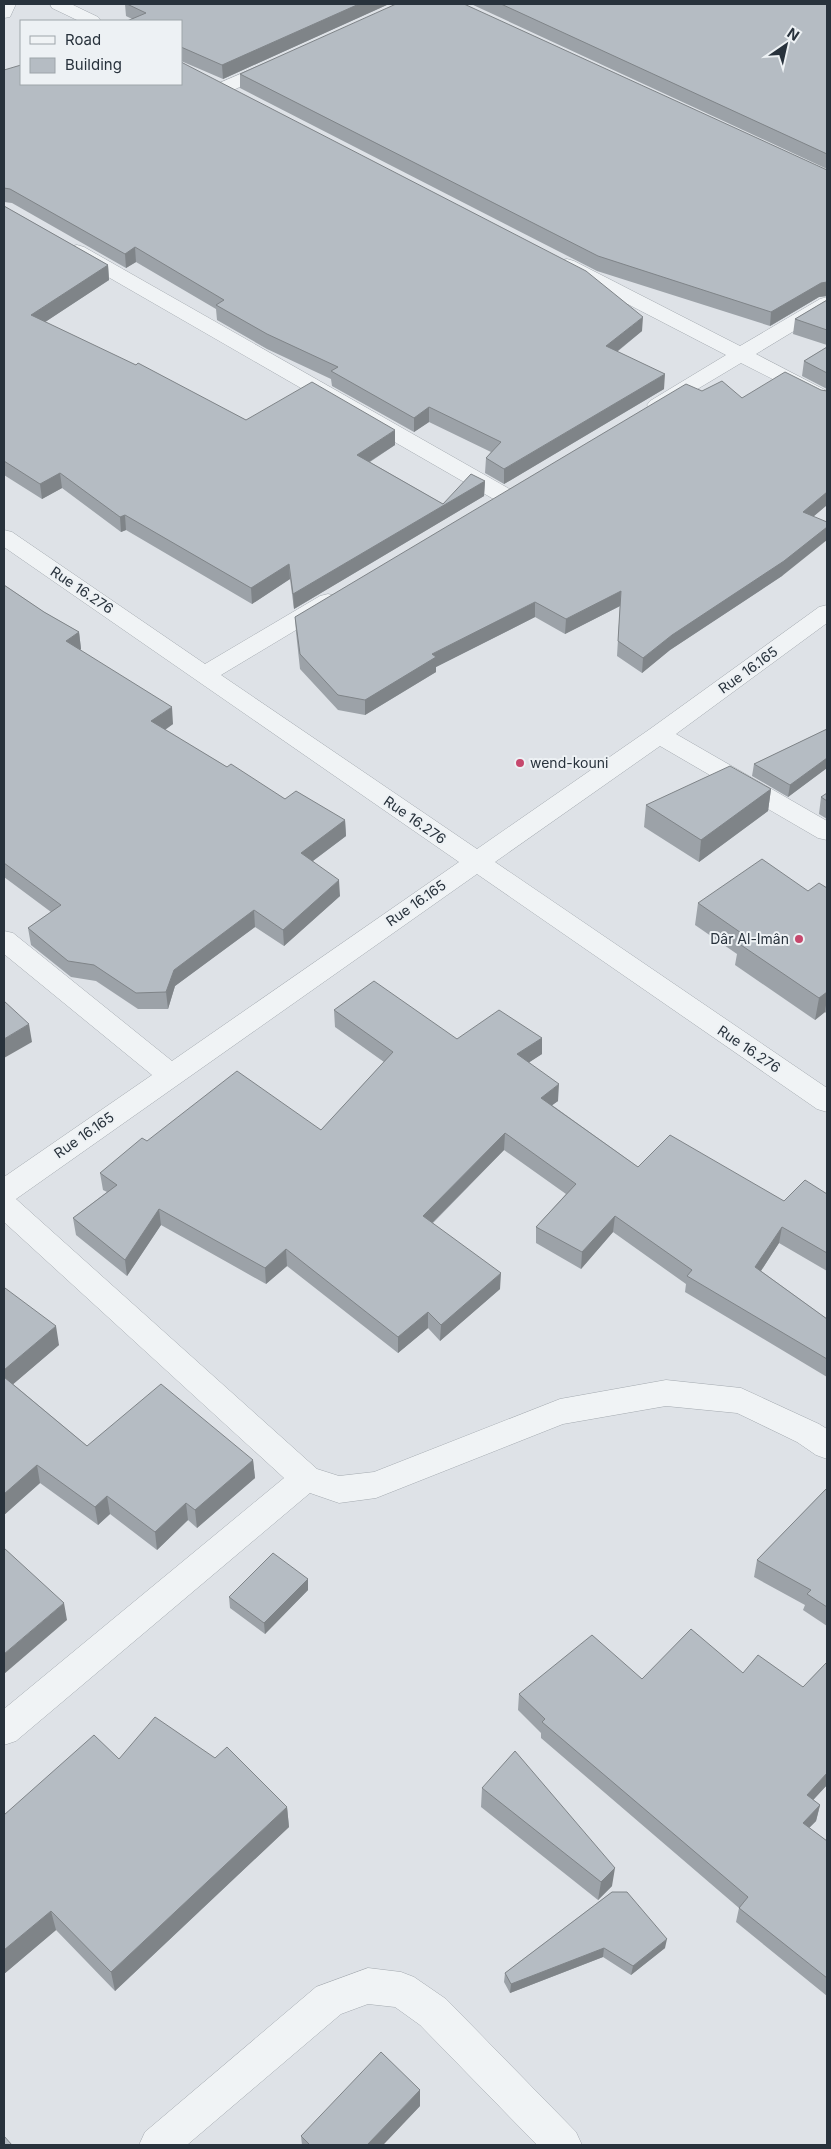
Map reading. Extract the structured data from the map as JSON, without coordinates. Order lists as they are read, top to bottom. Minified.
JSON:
{"streets":{"street":["Rue 16.276","Rue 16.165"]},"crossings":[["Rue 16.276","Rue 16.165"]],"places":["wend-kouni","Dâr Al-Imân"],"legend":["Road","Building"],"north":"top right"}
